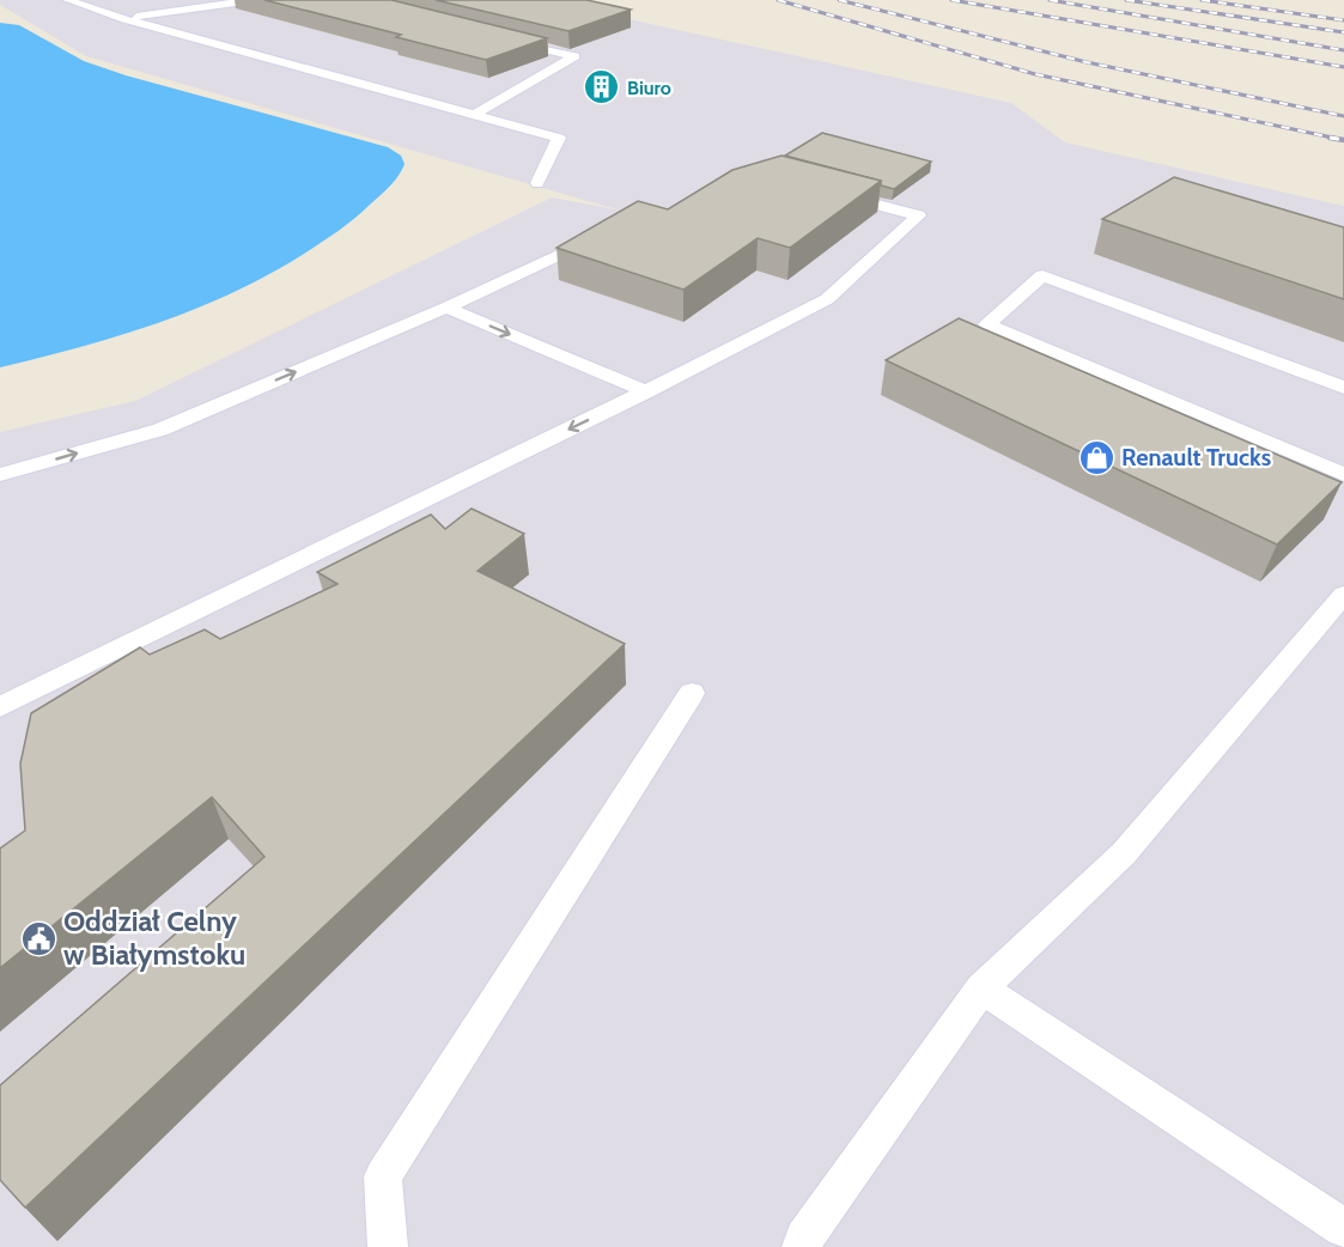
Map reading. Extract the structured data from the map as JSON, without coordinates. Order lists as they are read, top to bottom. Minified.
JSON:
{"places":{"building":["Biuro"],"shop":["Renault Trucks"],"public building":["Oddział Celny w Białymstoku"]}}
